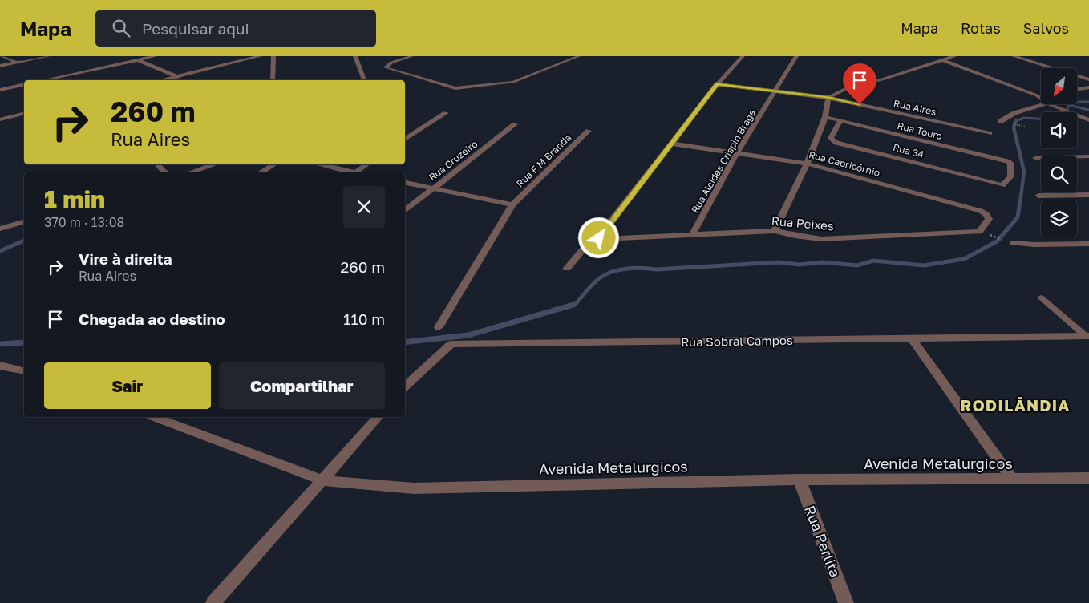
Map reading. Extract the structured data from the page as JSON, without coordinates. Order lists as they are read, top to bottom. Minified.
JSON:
{"streets":{"street":["Rua Aires","Rua Touro","Rua 34","Rua Cruzeiro","Rua F M Branda","Rua Alcides Crispin Braga","Rua Capricórnio","Rua Peixes","Rua Sobral Campos","Avenida Metalurgicos","Rua Perlita"]},"crossings":[["Rua Aires","Rua Alcides Crispin Braga"],["Rua Touro","Rua 34"],["Rua Alcides Crispin Braga","Rua Capricórnio"],["Rua Alcides Crispin Braga","Rua Peixes"],["Rua Capricórnio","Rua Peixes"],["Avenida Metalurgicos","Rua Perlita"]],"districts":["RODILÂNDIA"],"north":"bottom left","page":{"header":"Mapa","search":"Pesquisar aqui","nav":["Mapa","Rotas","Salvos"],"turn":["260 m","Rua Aires"],"heading":["1 min","370 m · 13:08"],"list":[{"name":"Vire à direita","note":"Rua Aires","value":"260 m"},{"name":"Chegada ao destino","value":"110 m"}],"buttons":["Sair","Compartilhar"]}}
